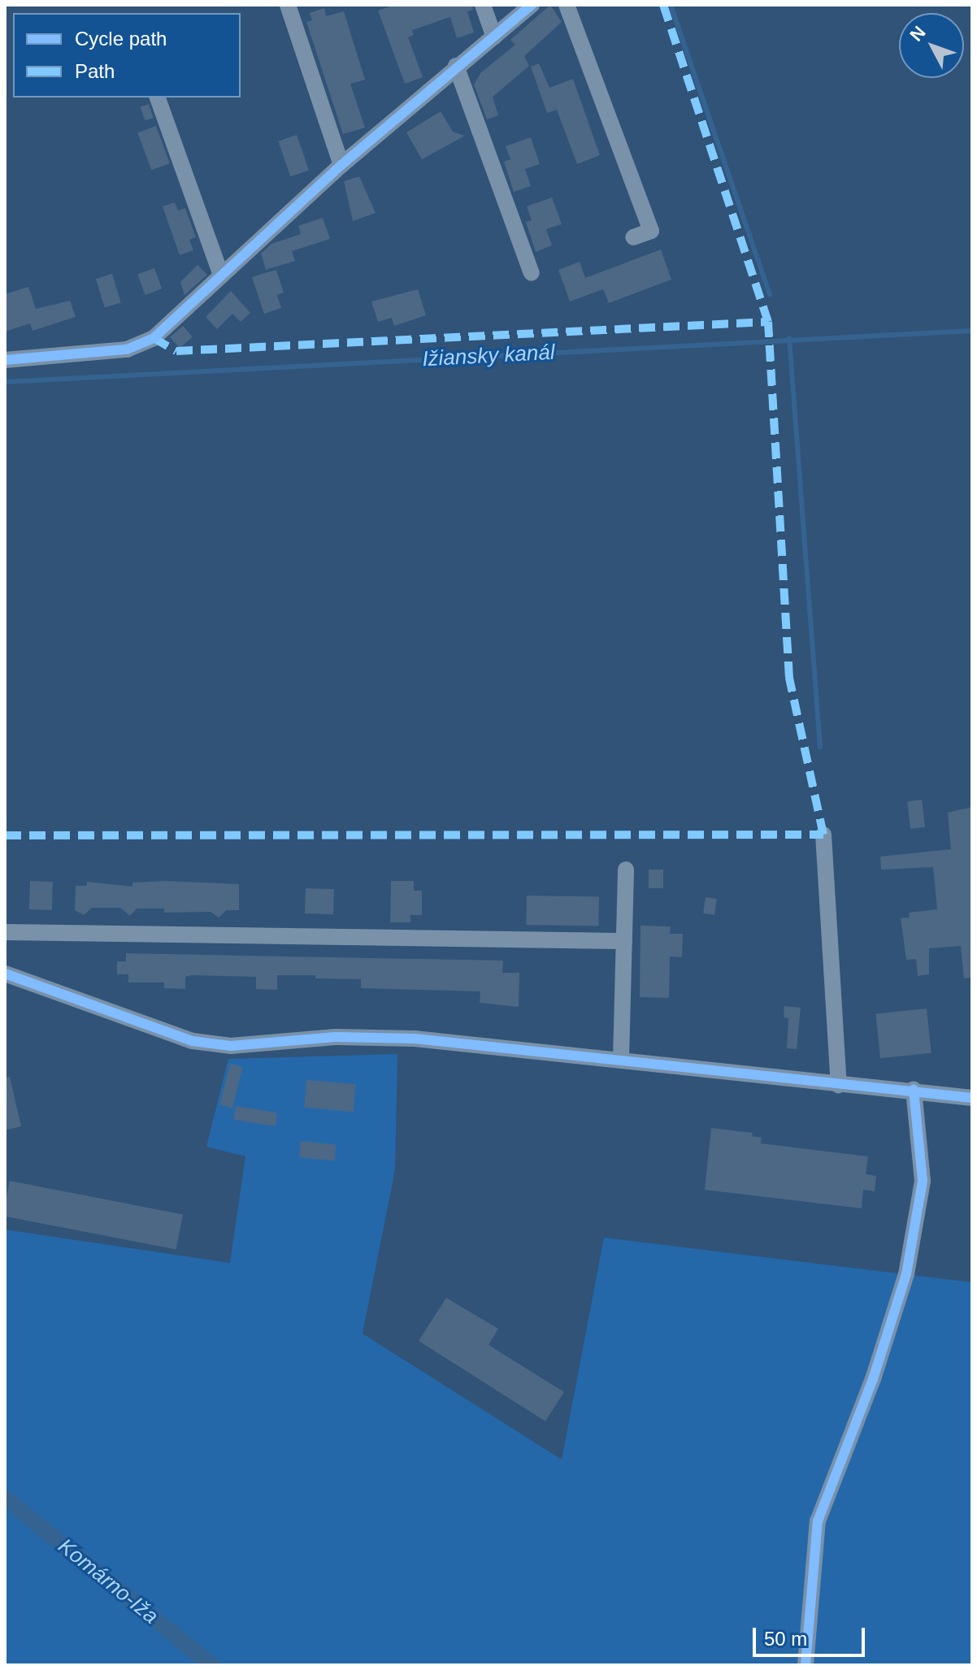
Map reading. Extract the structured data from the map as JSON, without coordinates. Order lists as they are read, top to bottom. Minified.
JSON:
{"water":["Ižiansky kanál","Komárno-Iža"],"legend":["Cycle path","Path"],"scale_bar":"50 m","north":"top left"}
